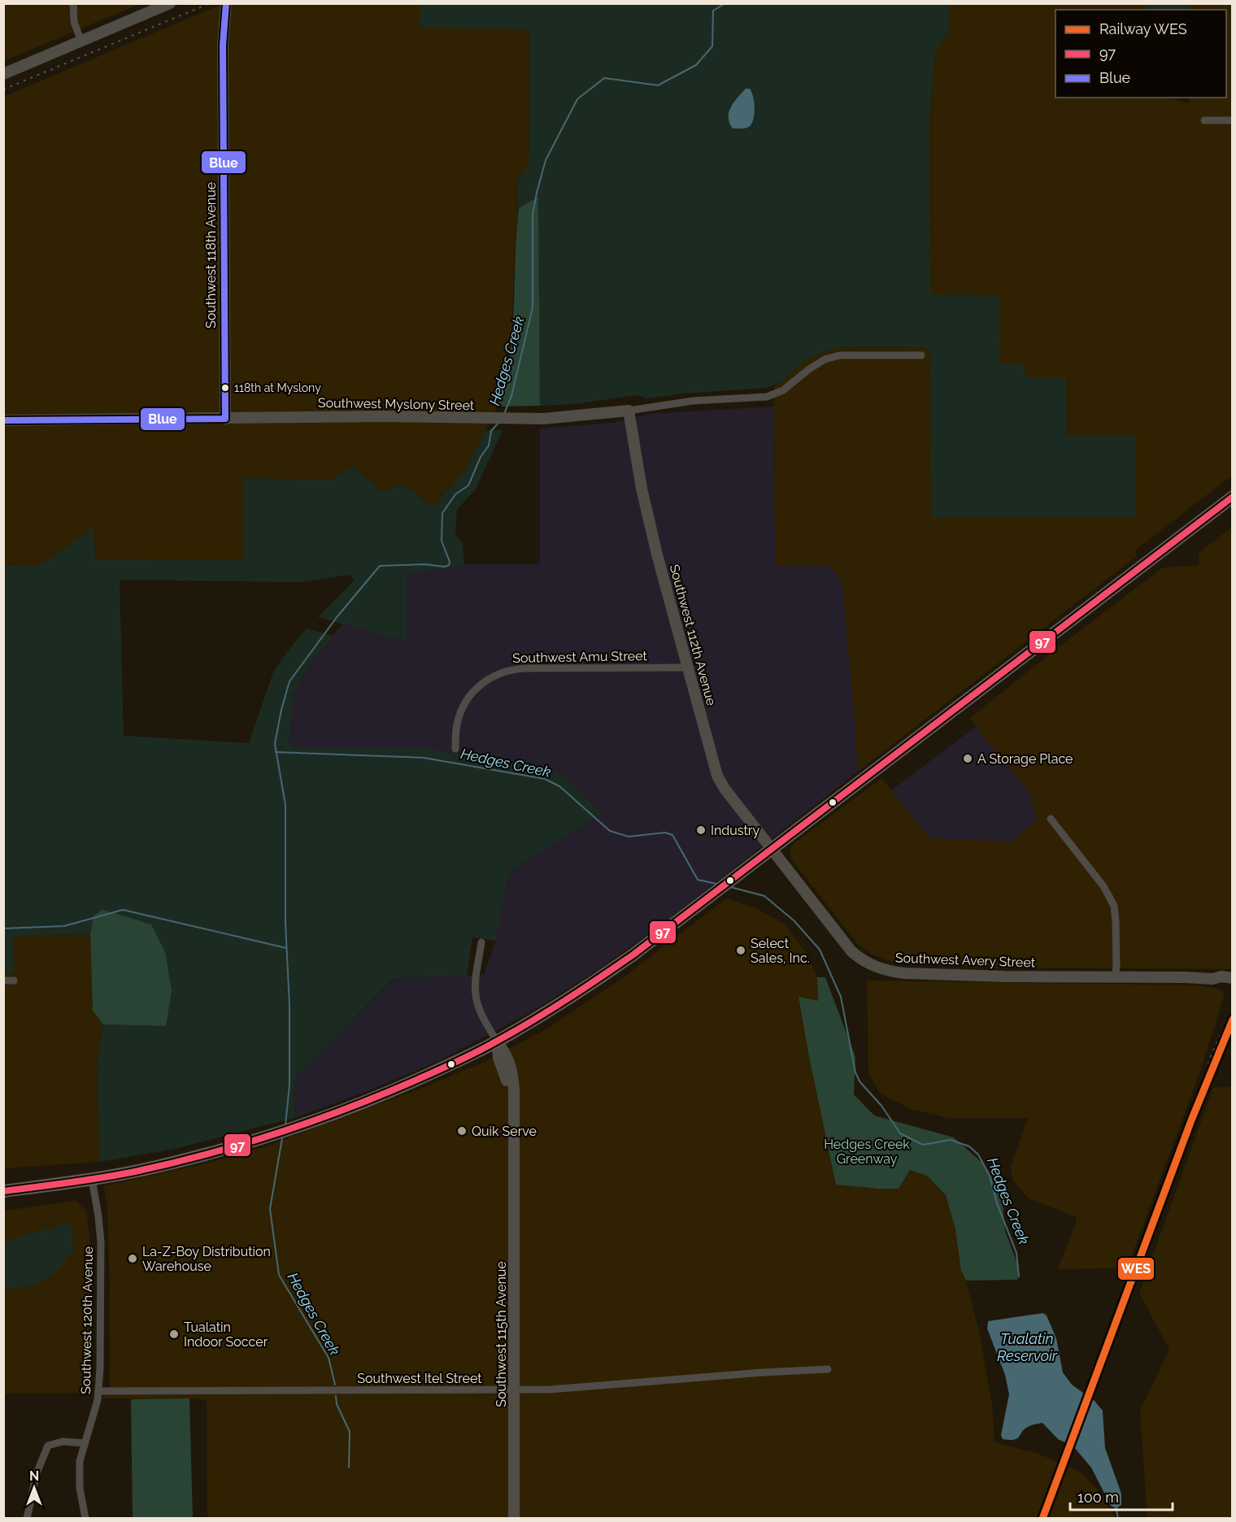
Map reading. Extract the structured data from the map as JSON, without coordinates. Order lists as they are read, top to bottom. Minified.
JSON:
{"streets":{"street":["Southwest 118th Avenue","Southwest Myslony Street","Southwest 112th Avenue","Southwest Amu Street","Southwest Avery Street","Southwest 120th Avenue","Southwest 115th Avenue","Southwest Itel Street"]},"crossings":[["Southwest 118th Avenue","Southwest Myslony Street"],["Southwest Myslony Street","Southwest 112th Avenue"],["Southwest 112th Avenue","Southwest Amu Street"],["Southwest 112th Avenue","Southwest Avery Street"],["Southwest 120th Avenue","Southwest Itel Street"],["Southwest 115th Avenue","Southwest Itel Street"]],"water":["Hedges Creek","Tualatin Reservoir"],"parks":["Hedges Creek Greenway"],"places":["118th at Myslony","A Storage Place","Industry","Select Sales, Inc.","Quik Serve","La-Z-Boy Distribution Warehouse","Tualatin Indoor Soccer"],"lines":["transit line Blue","transit line 97","rail line WES"],"legend":["Railway WES","97","Blue"],"scale_bar":"100 m","north":"top"}
